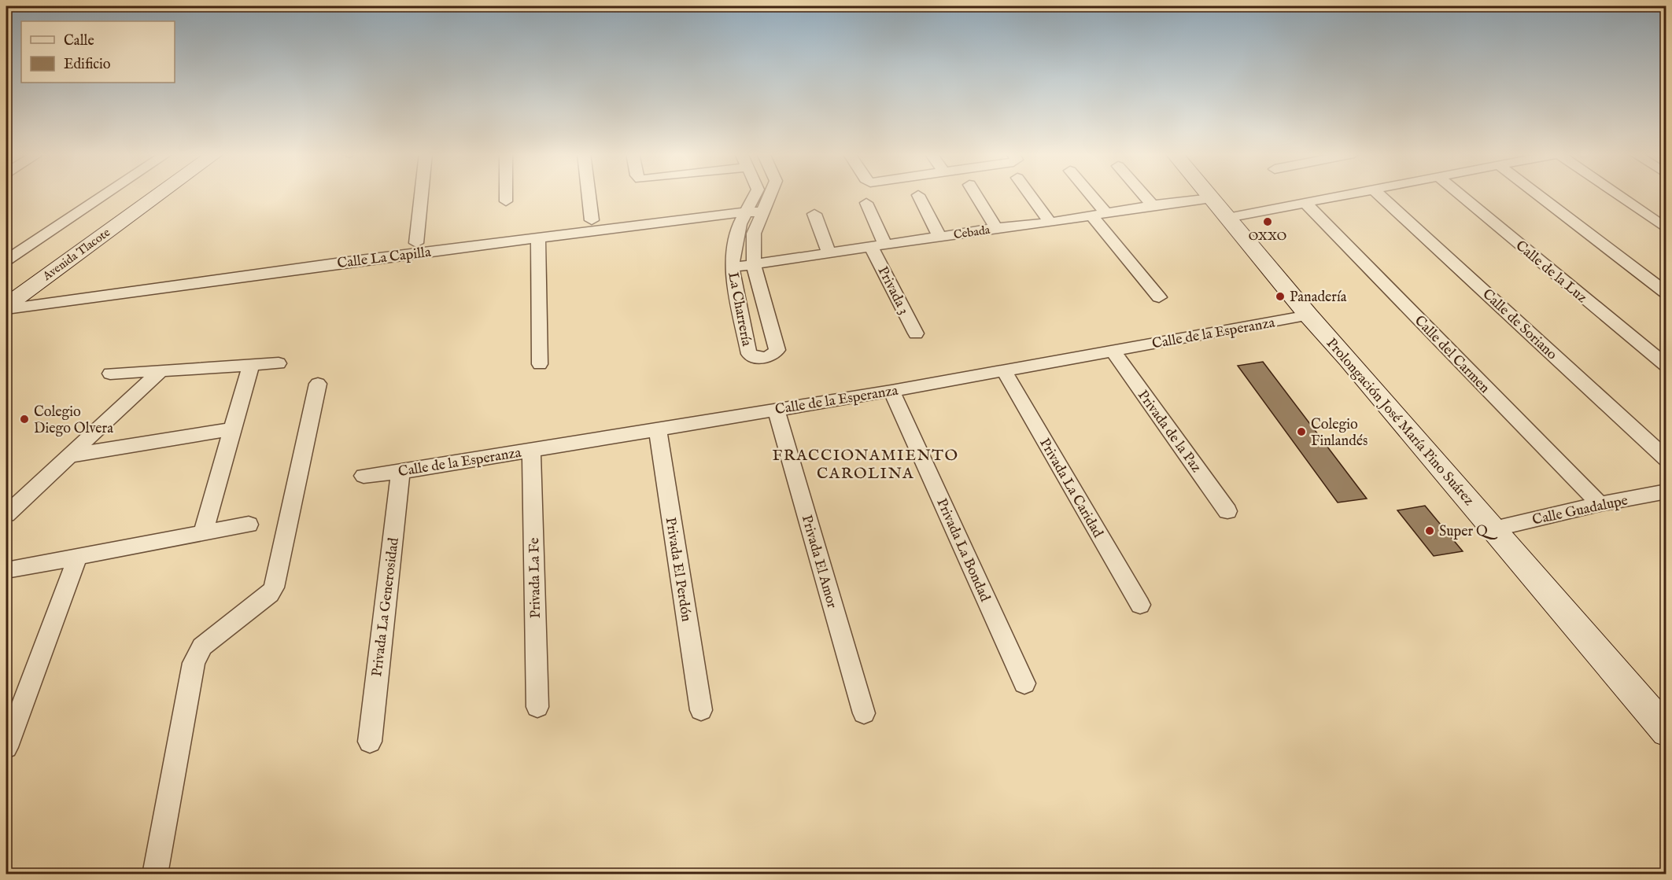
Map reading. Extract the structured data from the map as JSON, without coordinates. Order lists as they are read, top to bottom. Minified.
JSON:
{"streets":{"main road":["Avenida Tlacote","Prolongación José María Pino Suárez"],"street":["Cebada","Calle La Capilla","Calle de la Luz","Privada 3","La Charrería","Calle de Soriano","Calle de la Esperanza","Calle del Carmen","Privada de la Paz","Privada La Caridad","Calle Guadalupe","Privada La Bondad","Privada El Amor","Privada El Perdón","Privada La Fe","Privada La Generosidad"]},"crossings":[["Cebada","Privada 3"],["Cebada","La Charrería"],["Cebada","Prolongación José María Pino Suárez"],["Calle La Capilla","La Charrería"],["Calle de la Esperanza","Prolongación José María Pino Suárez"],["Calle de la Esperanza","Privada de la Paz"],["Calle de la Esperanza","Privada La Caridad"],["Calle de la Esperanza","Privada La Bondad"],["Calle de la Esperanza","Privada El Amor"],["Calle de la Esperanza","Privada El Perdón"],["Calle de la Esperanza","Privada La Fe"],["Calle de la Esperanza","Privada La Generosidad"],["Calle del Carmen","Calle Guadalupe"],["Prolongación José María Pino Suárez","Calle Guadalupe"]],"districts":["FRACCIONAMIENTO CAROLINA"],"places":["OXXO","Panadería","Colegio Diego Olvera","Colegio Finlandés","Super Q"],"legend":["Calle","Edificio"]}
